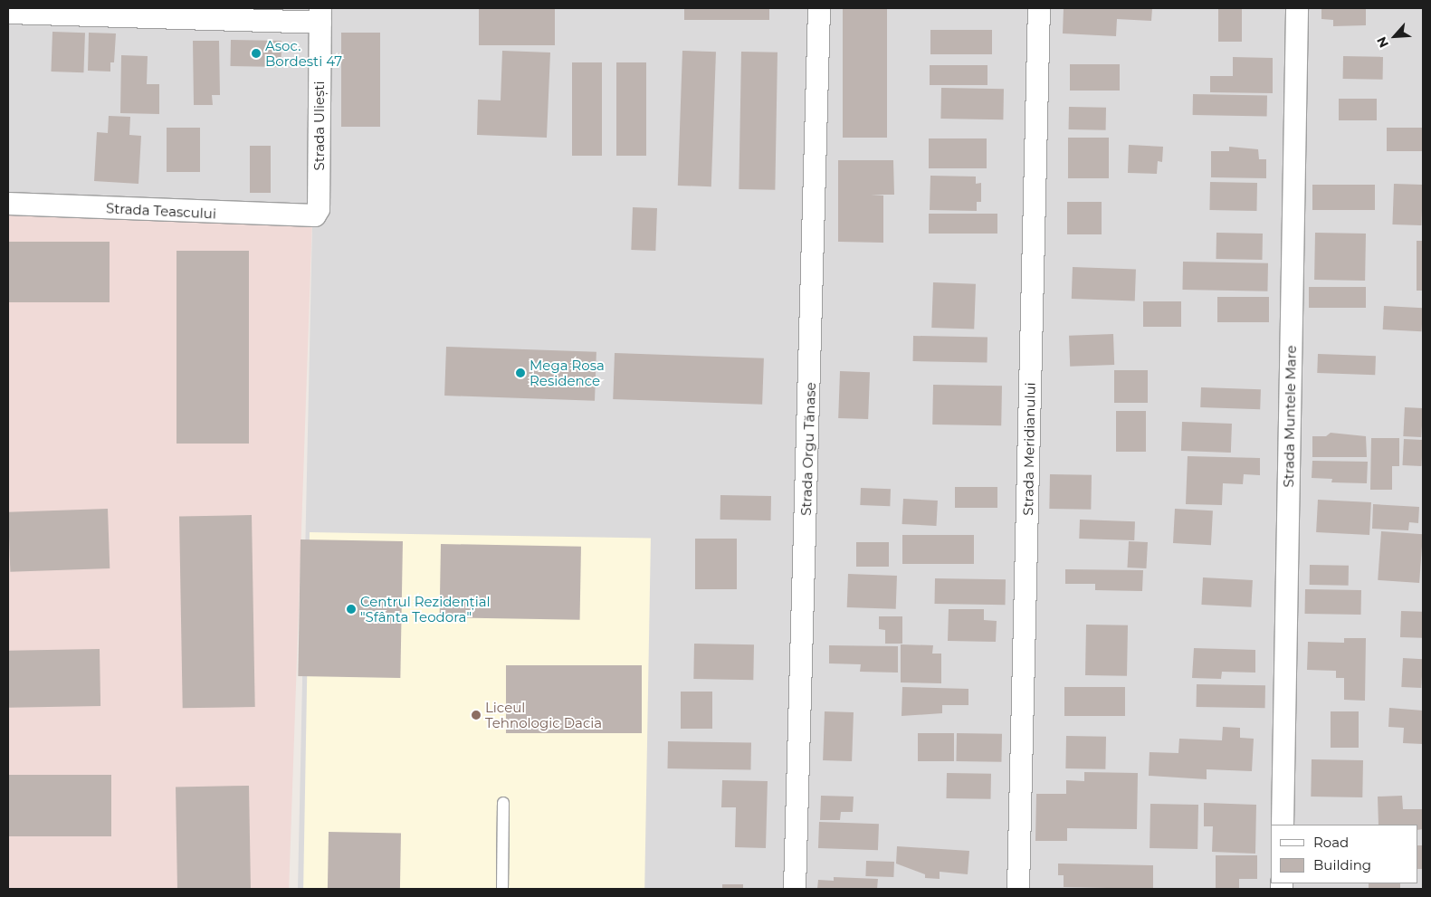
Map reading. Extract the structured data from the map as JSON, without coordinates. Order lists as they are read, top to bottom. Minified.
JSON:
{"streets":{"street":["Strada Uliești","Strada Teascului","Strada Muntele Mare","Strada Orgu Tănase","Strada Meridianului"]},"crossings":[["Strada Uliești","Strada Teascului"]],"places":["Asoc. Bordesti 47","Mega Rosa Residence","Centrul Rezidențial \"Sfânta Teodora\"","Liceul Tehnologic Dacia"],"legend":["Road","Building"],"north":"bottom left"}
